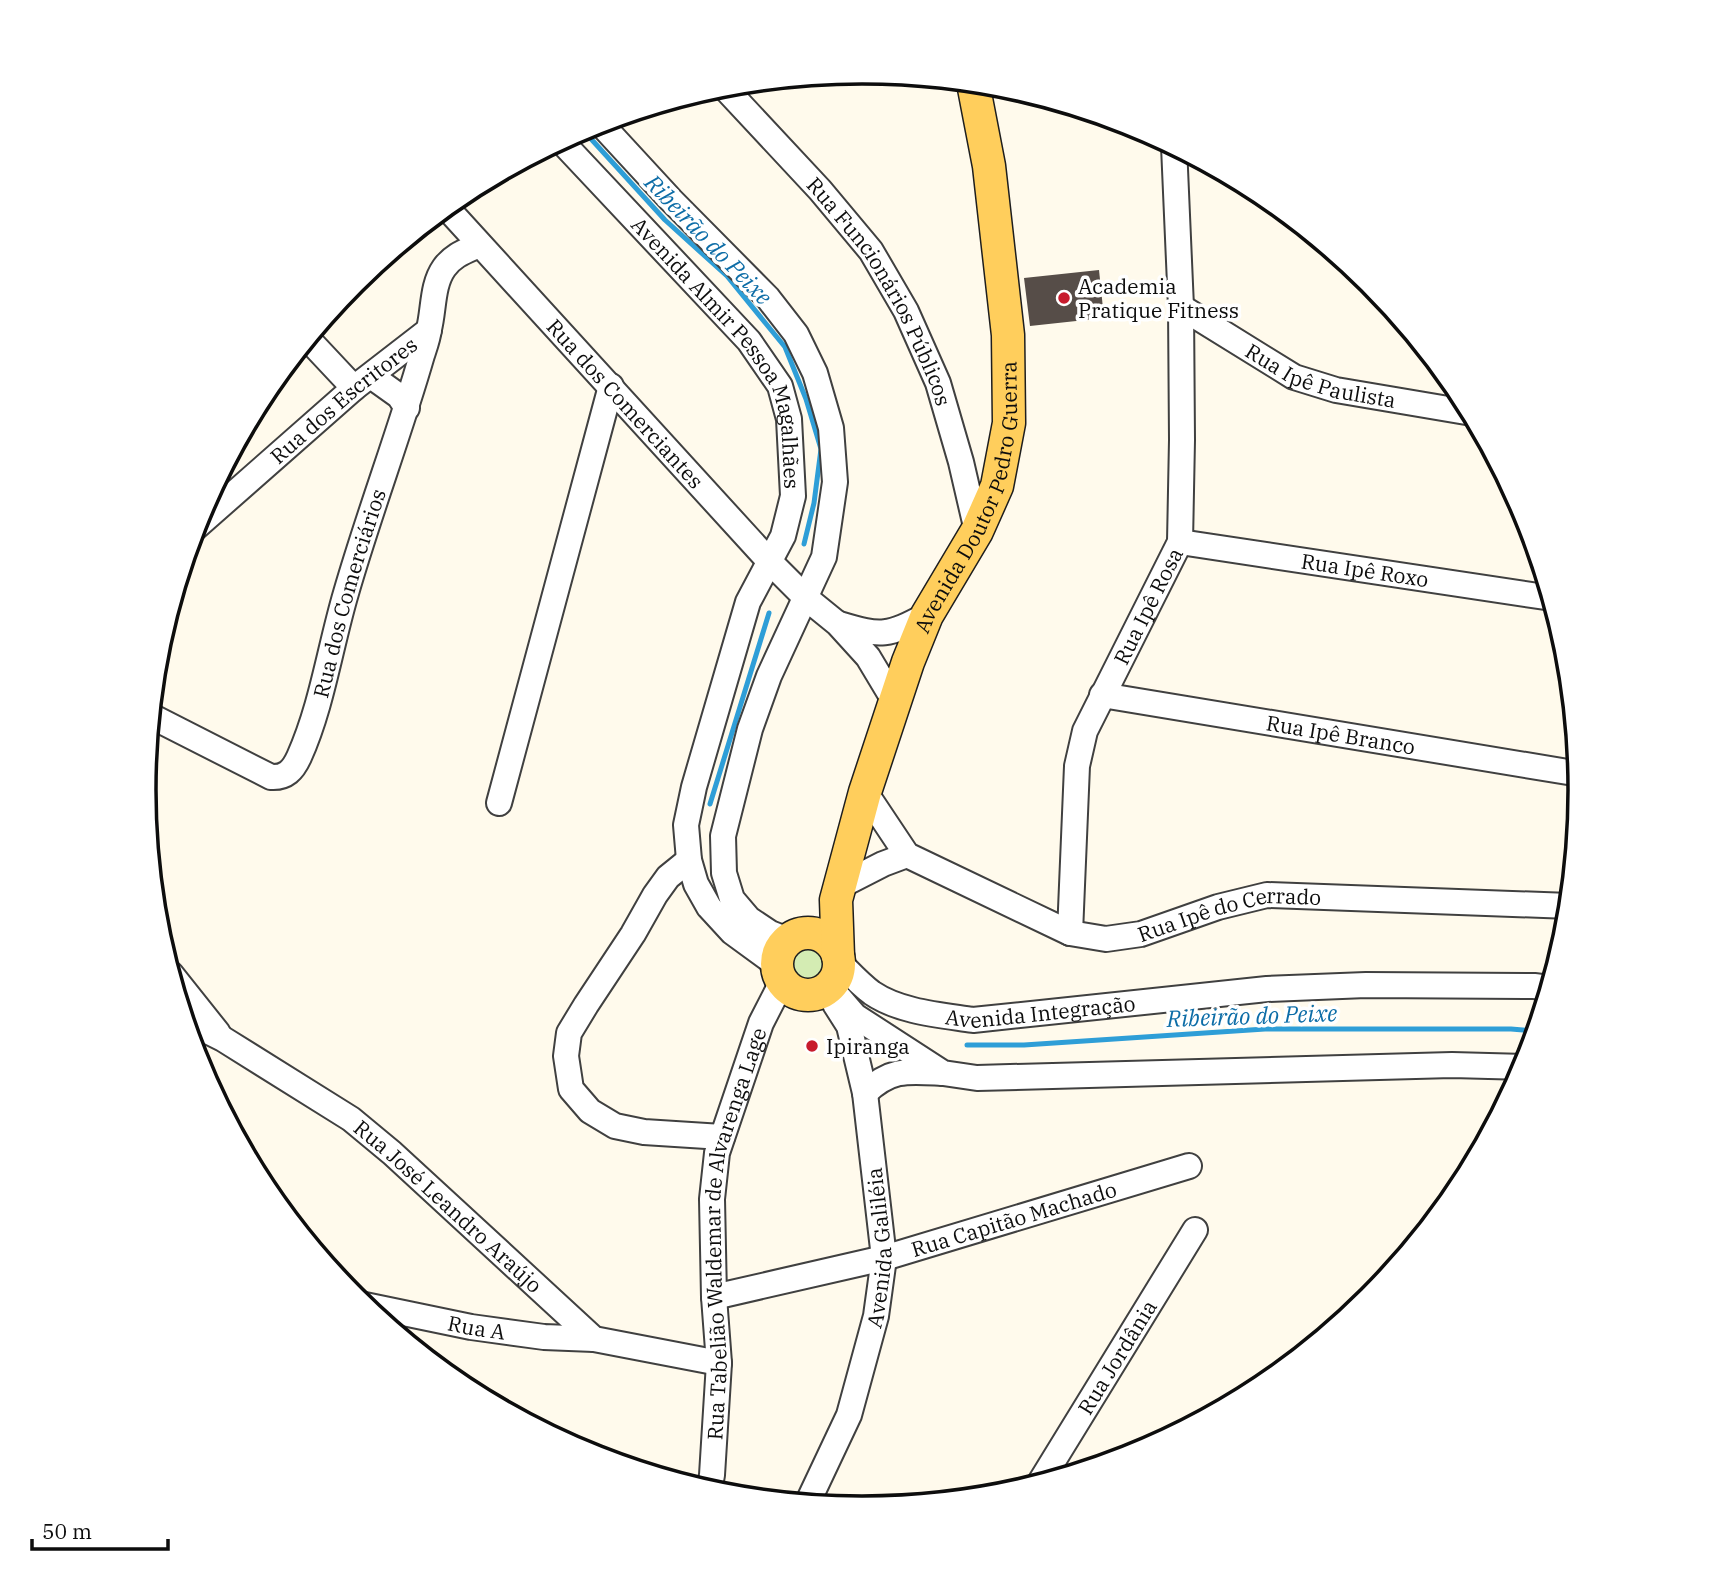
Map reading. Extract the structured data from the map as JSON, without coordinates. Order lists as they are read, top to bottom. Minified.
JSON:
{"streets":{"main road":["Avenida Doutor Pedro Guerra"],"street":["Rua Funcionários Públicos","Avenida Almir Pessoa Magalhães","Rua Ipê Paulista","Rua dos Escritores","Rua dos Comerciantes","Rua Ipê Roxo","Rua dos Comerciários","Rua Ipê Rosa","Rua Ipê Branco","Rua Ipê do Cerrado","Avenida Integração","Rua José Leandro Araújo","Rua Capitão Machado","Rua Tabelião Waldemar de Alvarenga Lage","Avenida Galiléia","Rua A","Rua Jordânia"]},"crossings":[["Rua Funcionários Públicos","Avenida Doutor Pedro Guerra"],["Avenida Almir Pessoa Magalhães","Rua dos Comerciantes"],["Avenida Almir Pessoa Magalhães","Avenida Doutor Pedro Guerra"],["Avenida Almir Pessoa Magalhães","Rua Tabelião Waldemar de Alvarenga Lage"],["Rua Ipê Paulista","Rua Ipê Rosa"],["Rua dos Escritores","Rua dos Comerciários"],["Rua dos Comerciantes","Avenida Doutor Pedro Guerra"],["Rua dos Comerciantes","Rua dos Comerciários"],["Avenida Doutor Pedro Guerra","Avenida Integração"],["Avenida Doutor Pedro Guerra","Rua Tabelião Waldemar de Alvarenga Lage"],["Avenida Doutor Pedro Guerra","Avenida Galiléia"],["Rua Ipê Roxo","Rua Ipê Rosa"],["Rua Ipê Rosa","Rua Ipê Branco"],["Rua Ipê Rosa","Rua Ipê do Cerrado"],["Avenida Integração","Avenida Galiléia"],["Rua José Leandro Araújo","Rua A"],["Rua Capitão Machado","Rua Tabelião Waldemar de Alvarenga Lage"],["Rua Capitão Machado","Avenida Galiléia"]],"water":["Ribeirão do Peixe"],"places":["Academia Pratique Fitness","Ipiranga"],"scale_bar":"50 m"}
